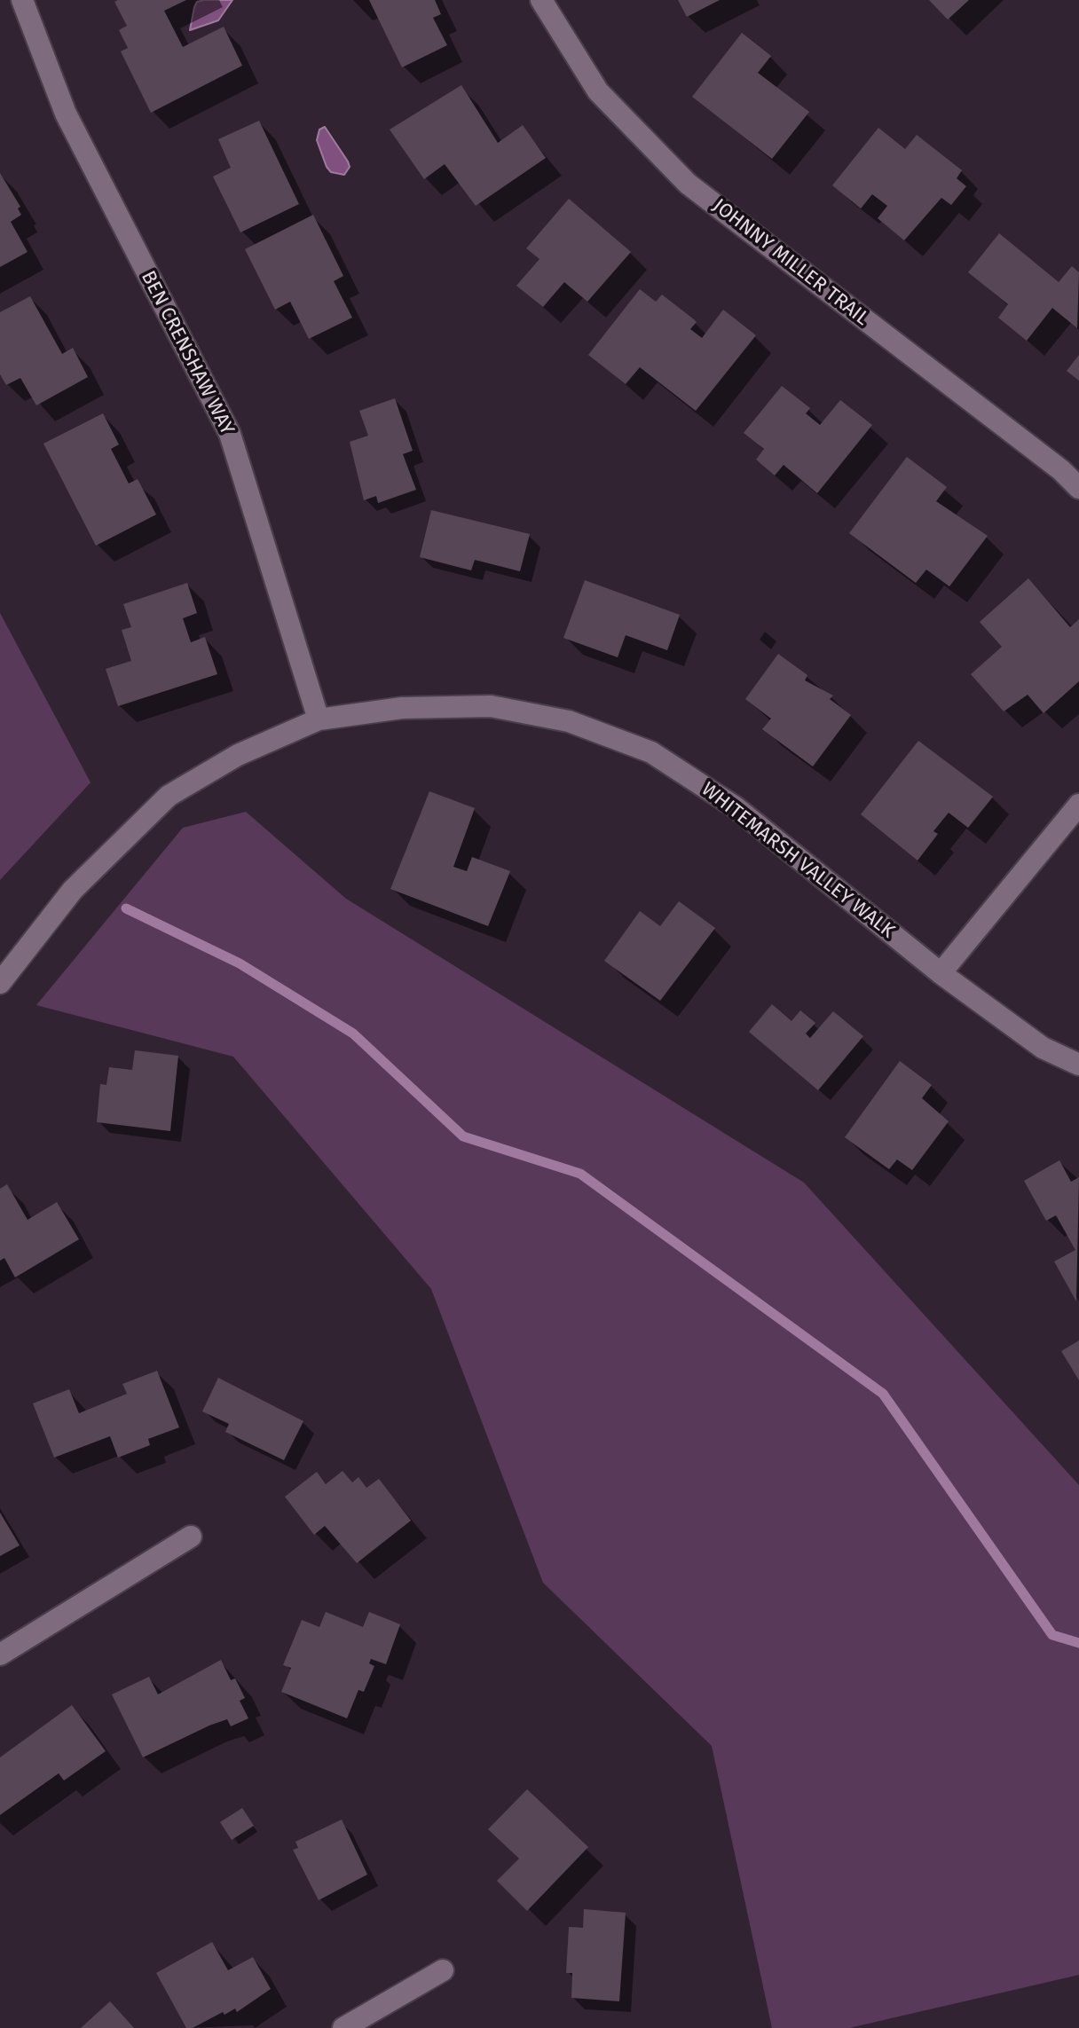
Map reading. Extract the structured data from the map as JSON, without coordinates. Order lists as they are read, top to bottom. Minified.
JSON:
{"streets":{"street":["JOHNNY MILLER TRAIL","BEN CRENSHAW WAY","WHITEMARSH VALLEY WALK"]},"crossings":[["BEN CRENSHAW WAY","WHITEMARSH VALLEY WALK"]]}
